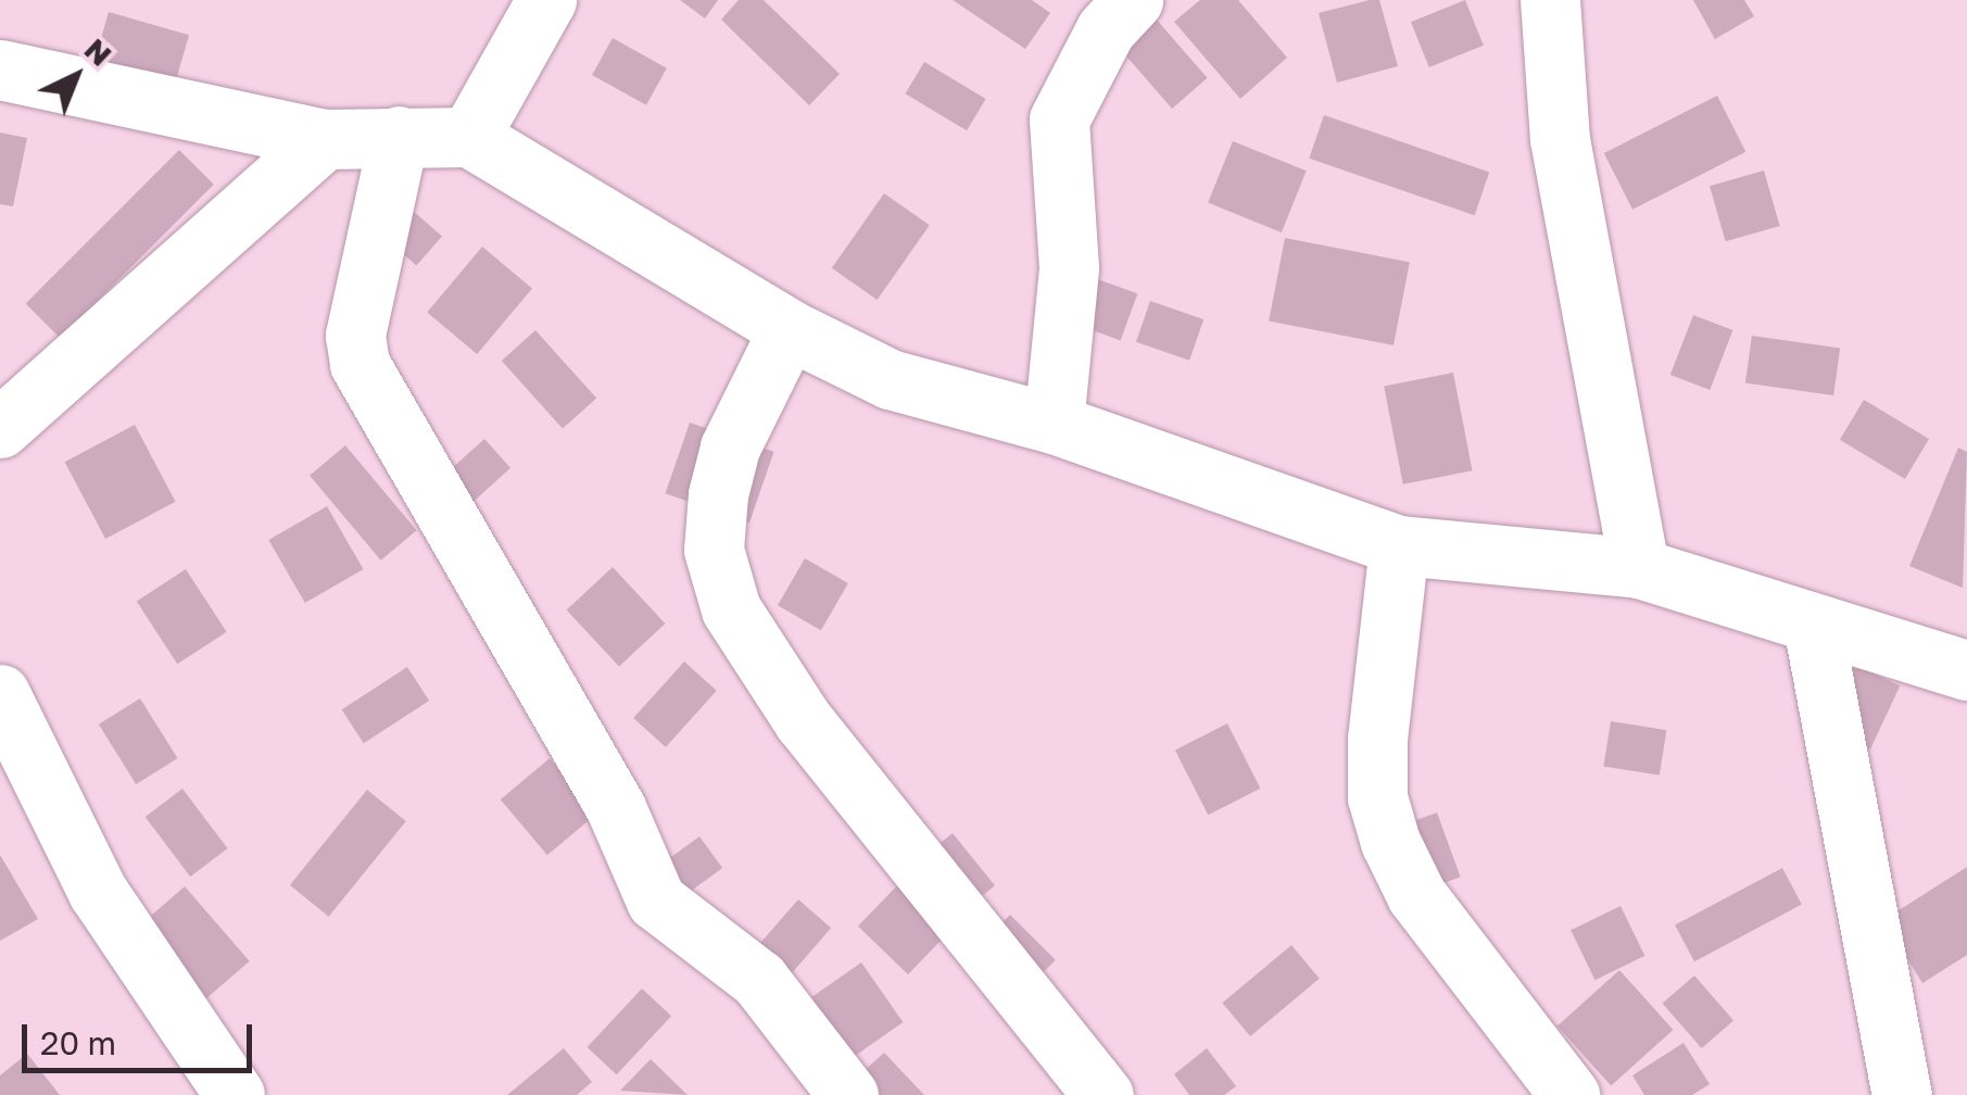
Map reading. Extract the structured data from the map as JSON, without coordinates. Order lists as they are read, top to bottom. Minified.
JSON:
{"scale_bar":"20 m","north":"top right"}
